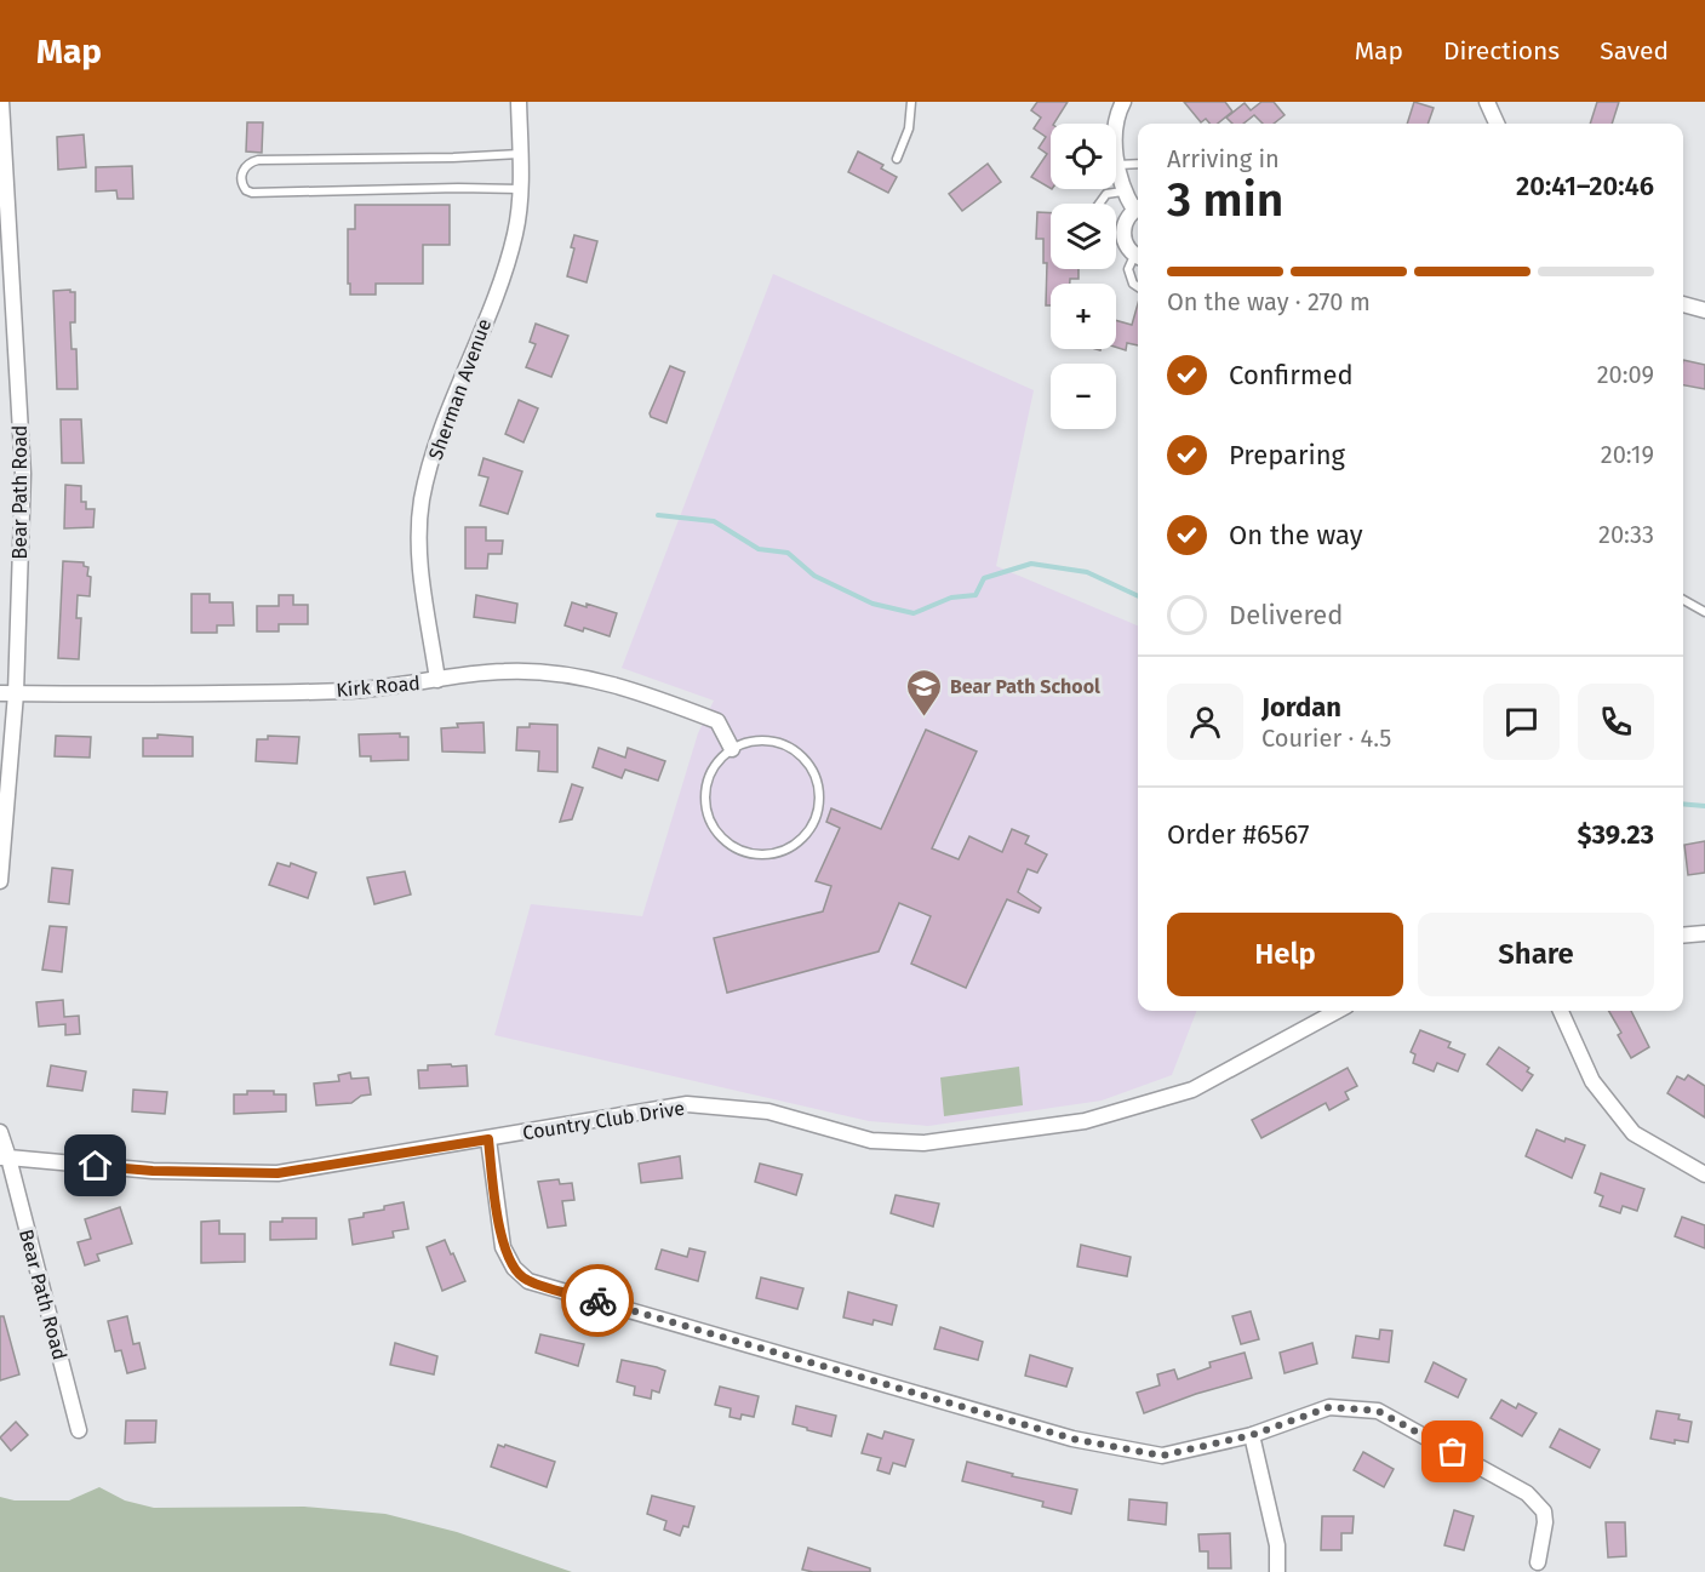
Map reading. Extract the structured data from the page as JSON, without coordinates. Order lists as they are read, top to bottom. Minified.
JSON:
{"streets":{"street":["Sherman Avenue","Bear Path Road","Kirk Road","Country Club Drive"]},"crossings":[["Sherman Avenue","Kirk Road"],["Bear Path Road","Kirk Road"],["Bear Path Road","Country Club Drive"]],"places":{"school or university":["Bear Path School"]},"page":{"header":"Map","nav":["Map","Directions","Saved"],"map_buttons":["+","−"],"heading":["3 min","Arriving in","20:41–20:46"],"panel":["Jordan","Courier · 4.5","Order #6567","$39.23"],"bar":"On the way · 270 m","list":[["Confirmed","20:09"],["Preparing","20:19"],["On the way","20:33"],"Delivered"],"buttons":["Help","Share"]}}
